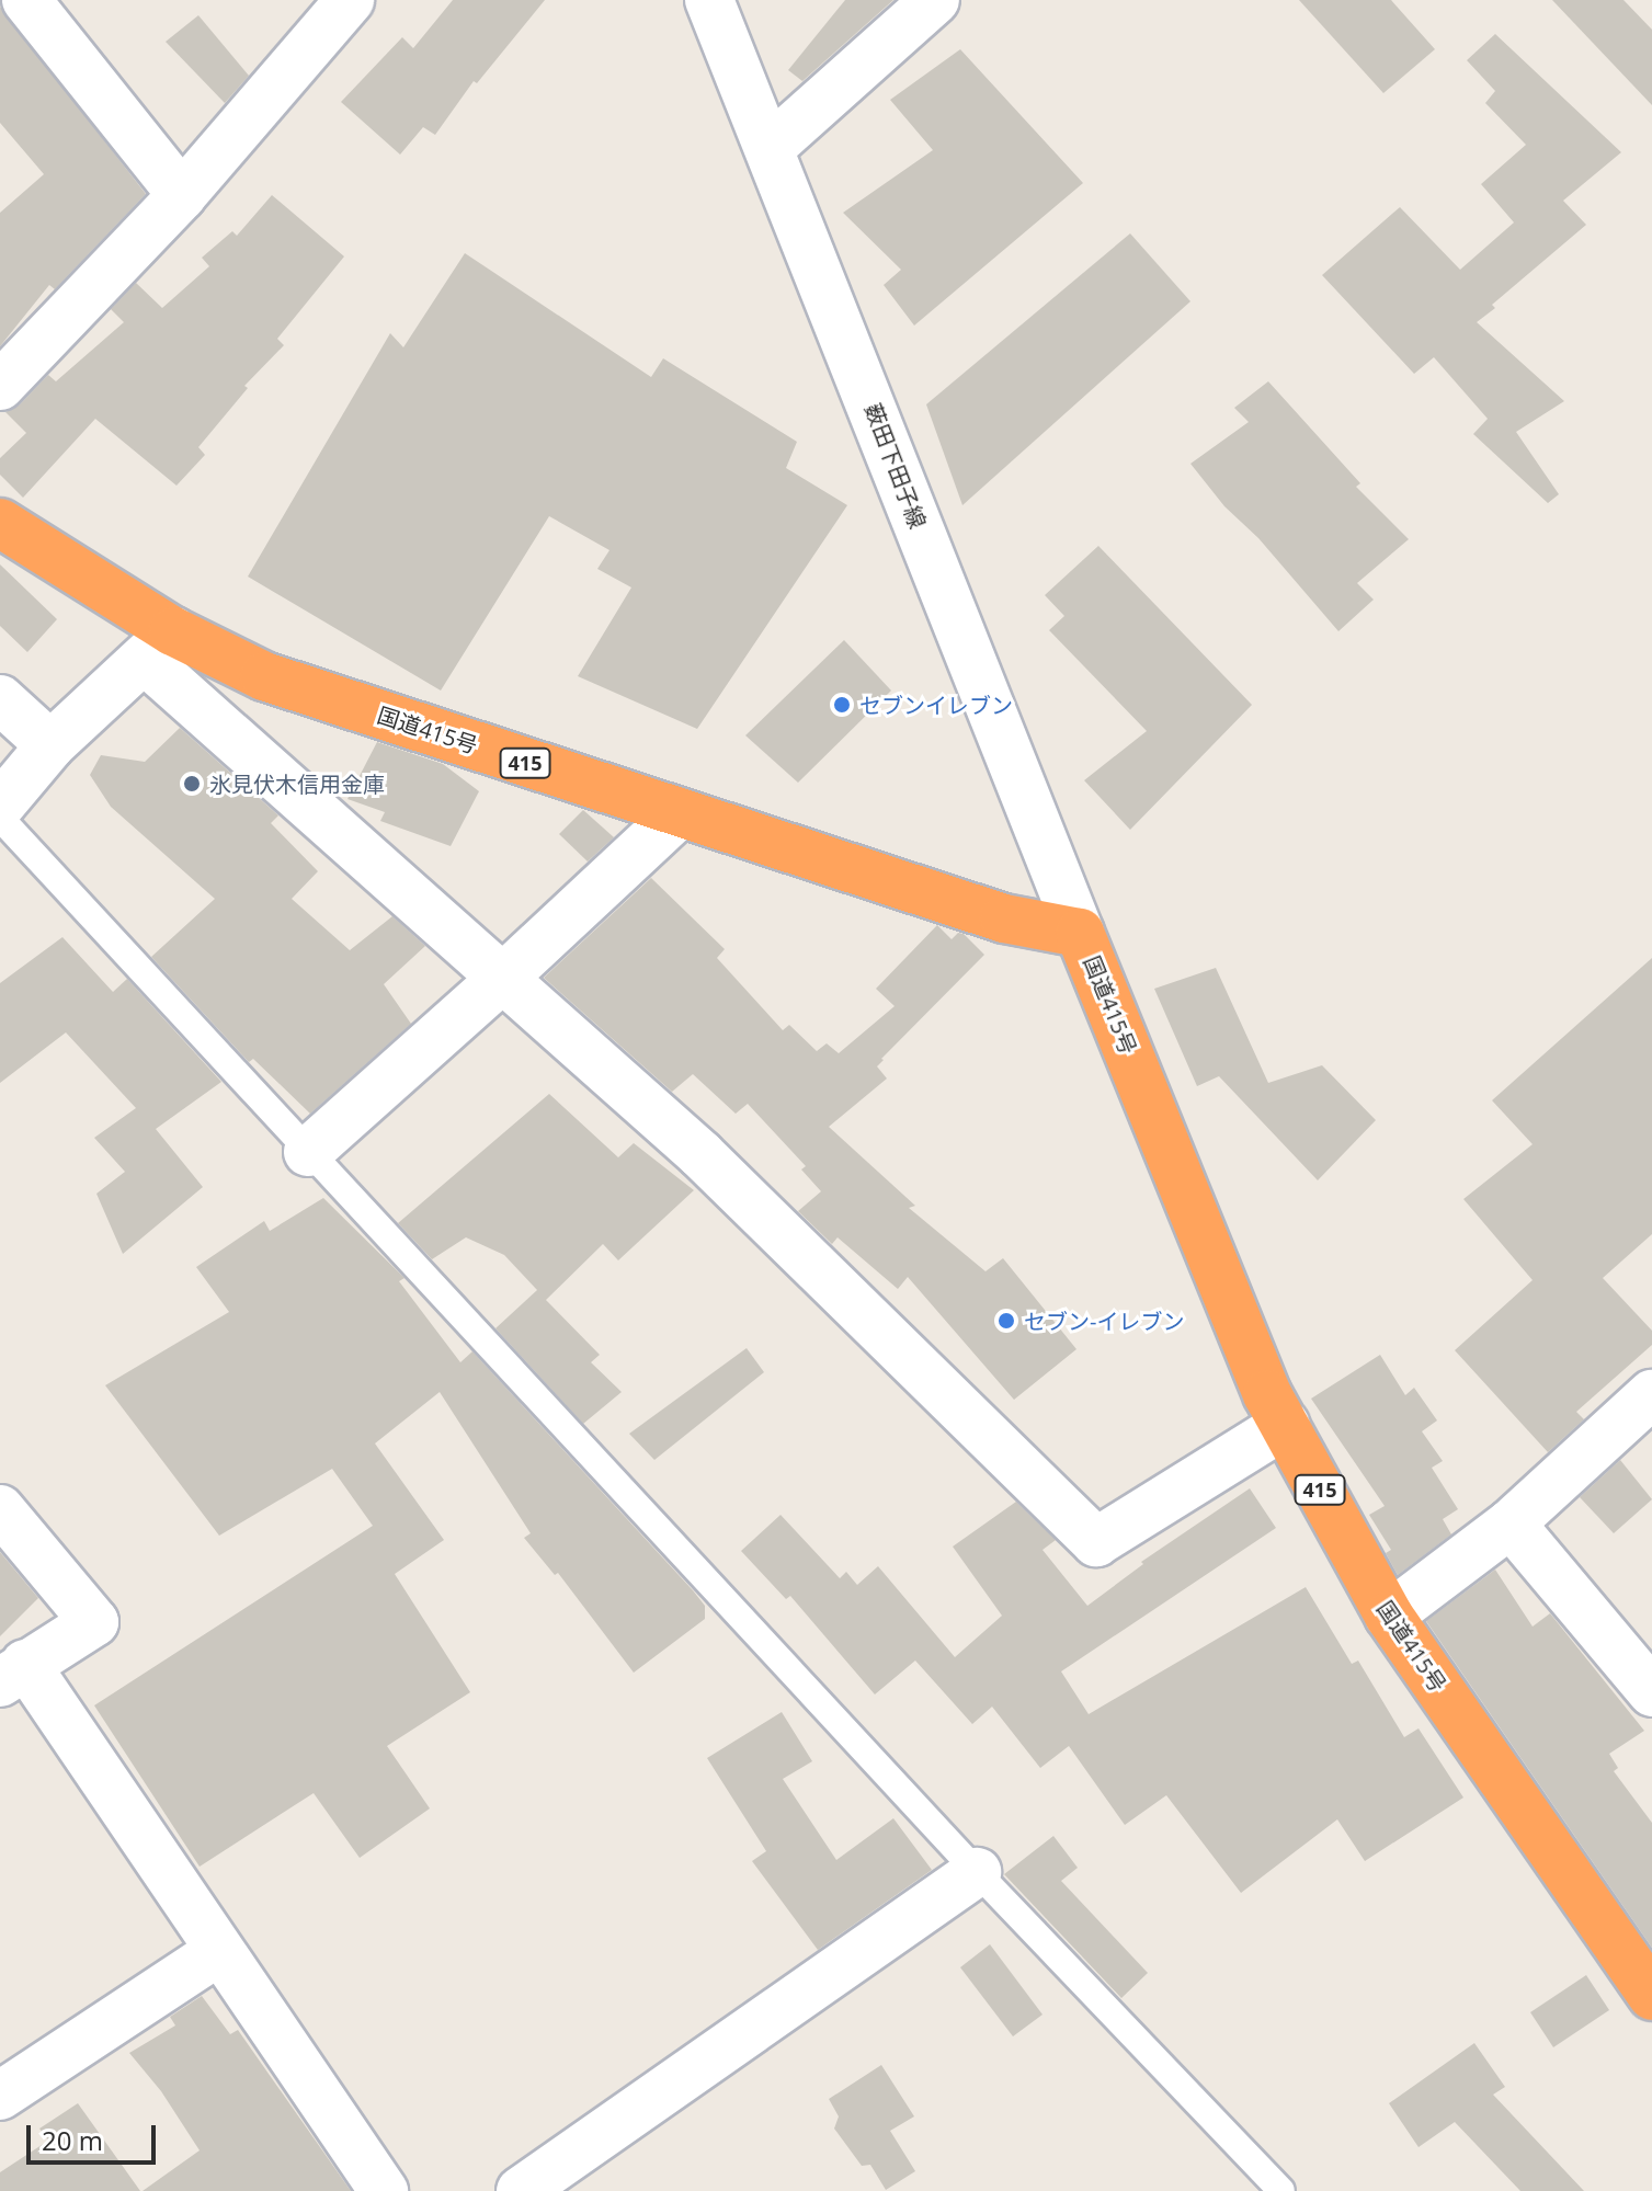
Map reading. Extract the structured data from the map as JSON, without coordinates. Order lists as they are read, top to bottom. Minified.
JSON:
{"streets":{"highway":["国道415号","415"],"street":["薮田下田子線"]},"crossings":[["薮田下田子線","国道415号"]],"places":["セブンイレブン","氷見伏木信用金庫","セブン-イレブン"],"scale_bar":"20 m"}
